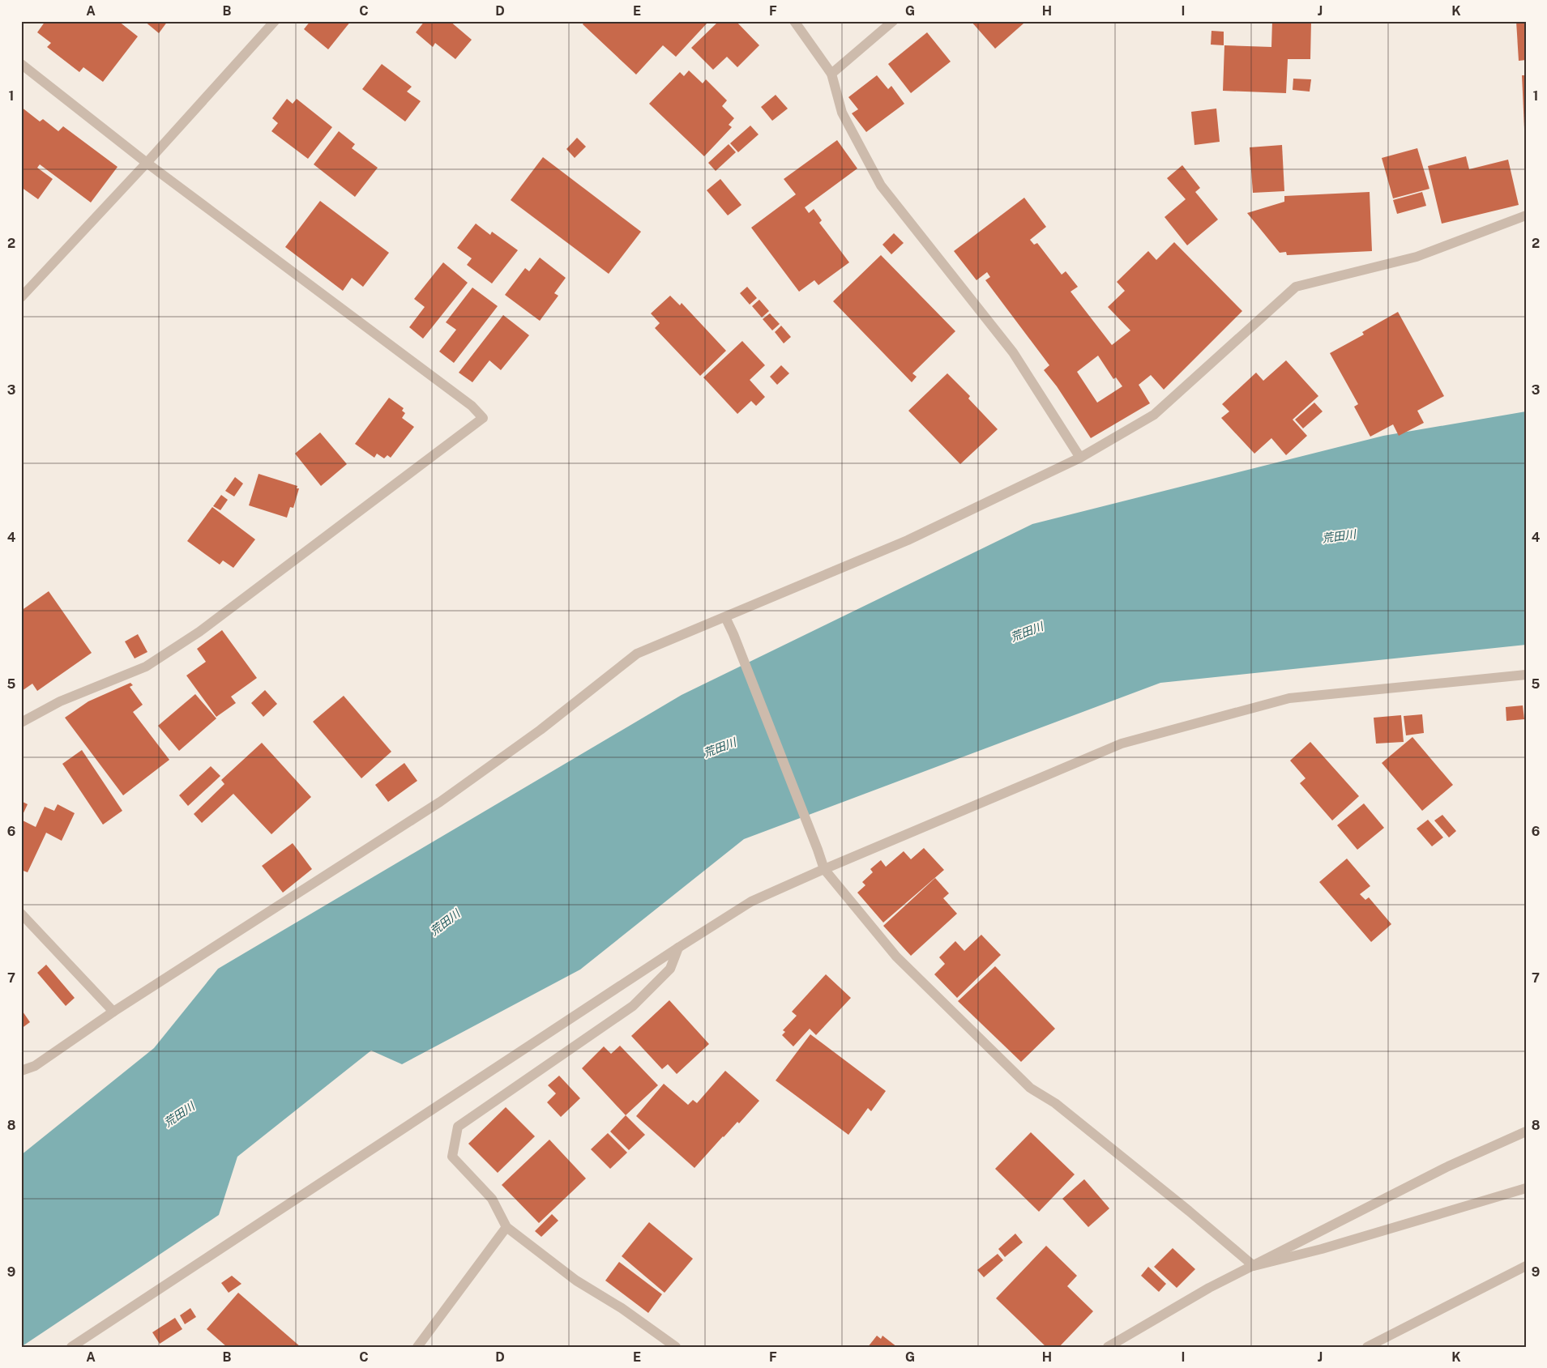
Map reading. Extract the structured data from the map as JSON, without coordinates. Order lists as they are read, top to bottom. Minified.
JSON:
{"water":["荒田川"],"grid":{"columns":["A","B","C","D","E","F","G","H","I","J","K"],"rows":["1","2","3","4","5","6","7","8","9"]}}
